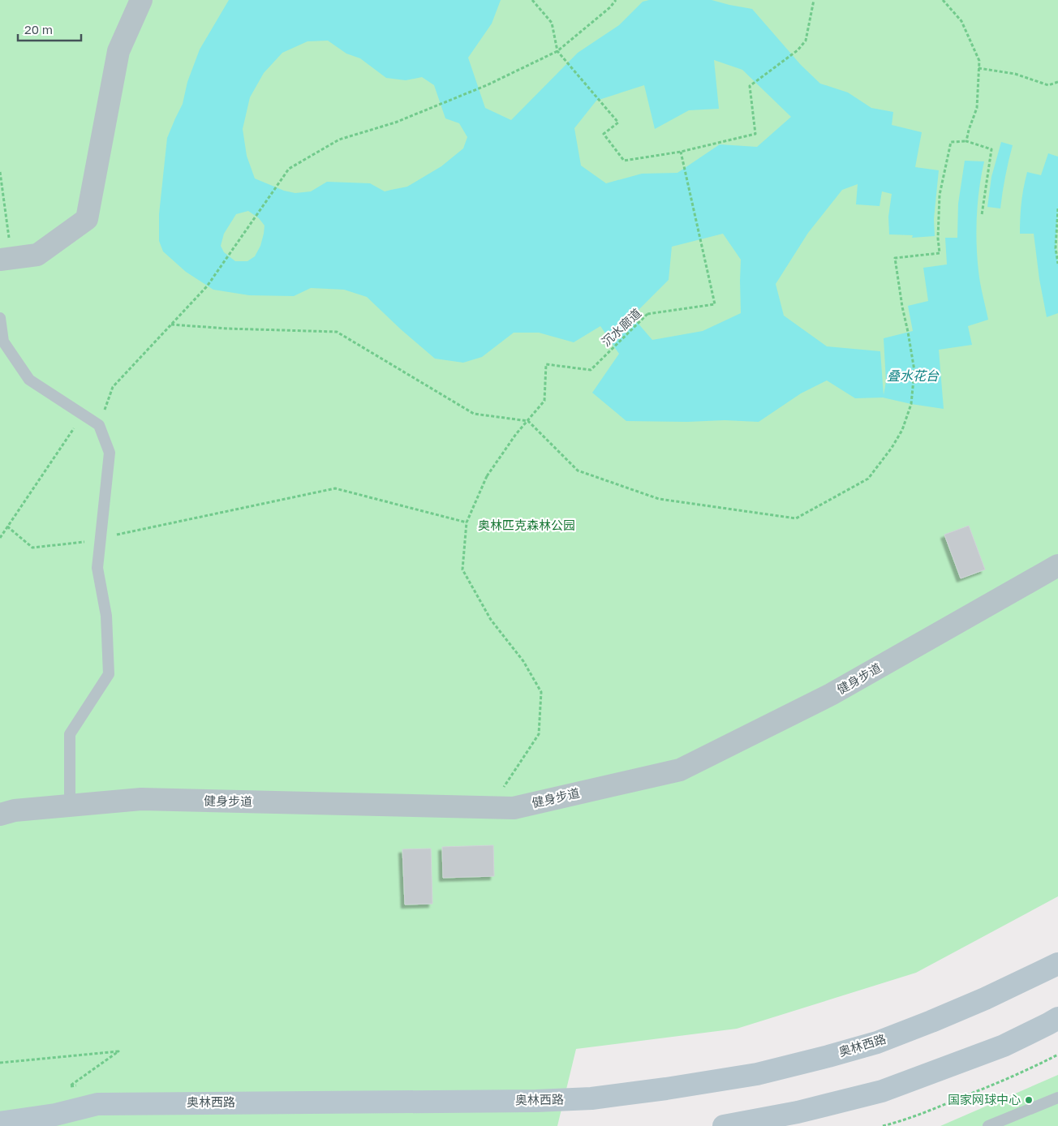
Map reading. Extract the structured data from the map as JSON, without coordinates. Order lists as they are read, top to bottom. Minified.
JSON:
{"streets":{"main road":["奥林西路"],"street":["健身步道"],"path":["沉水廊道"]},"water":["叠水花台"],"parks":["奥林匹克森林公园"],"places":["国家网球中心"],"scale_bar":"20 m"}
